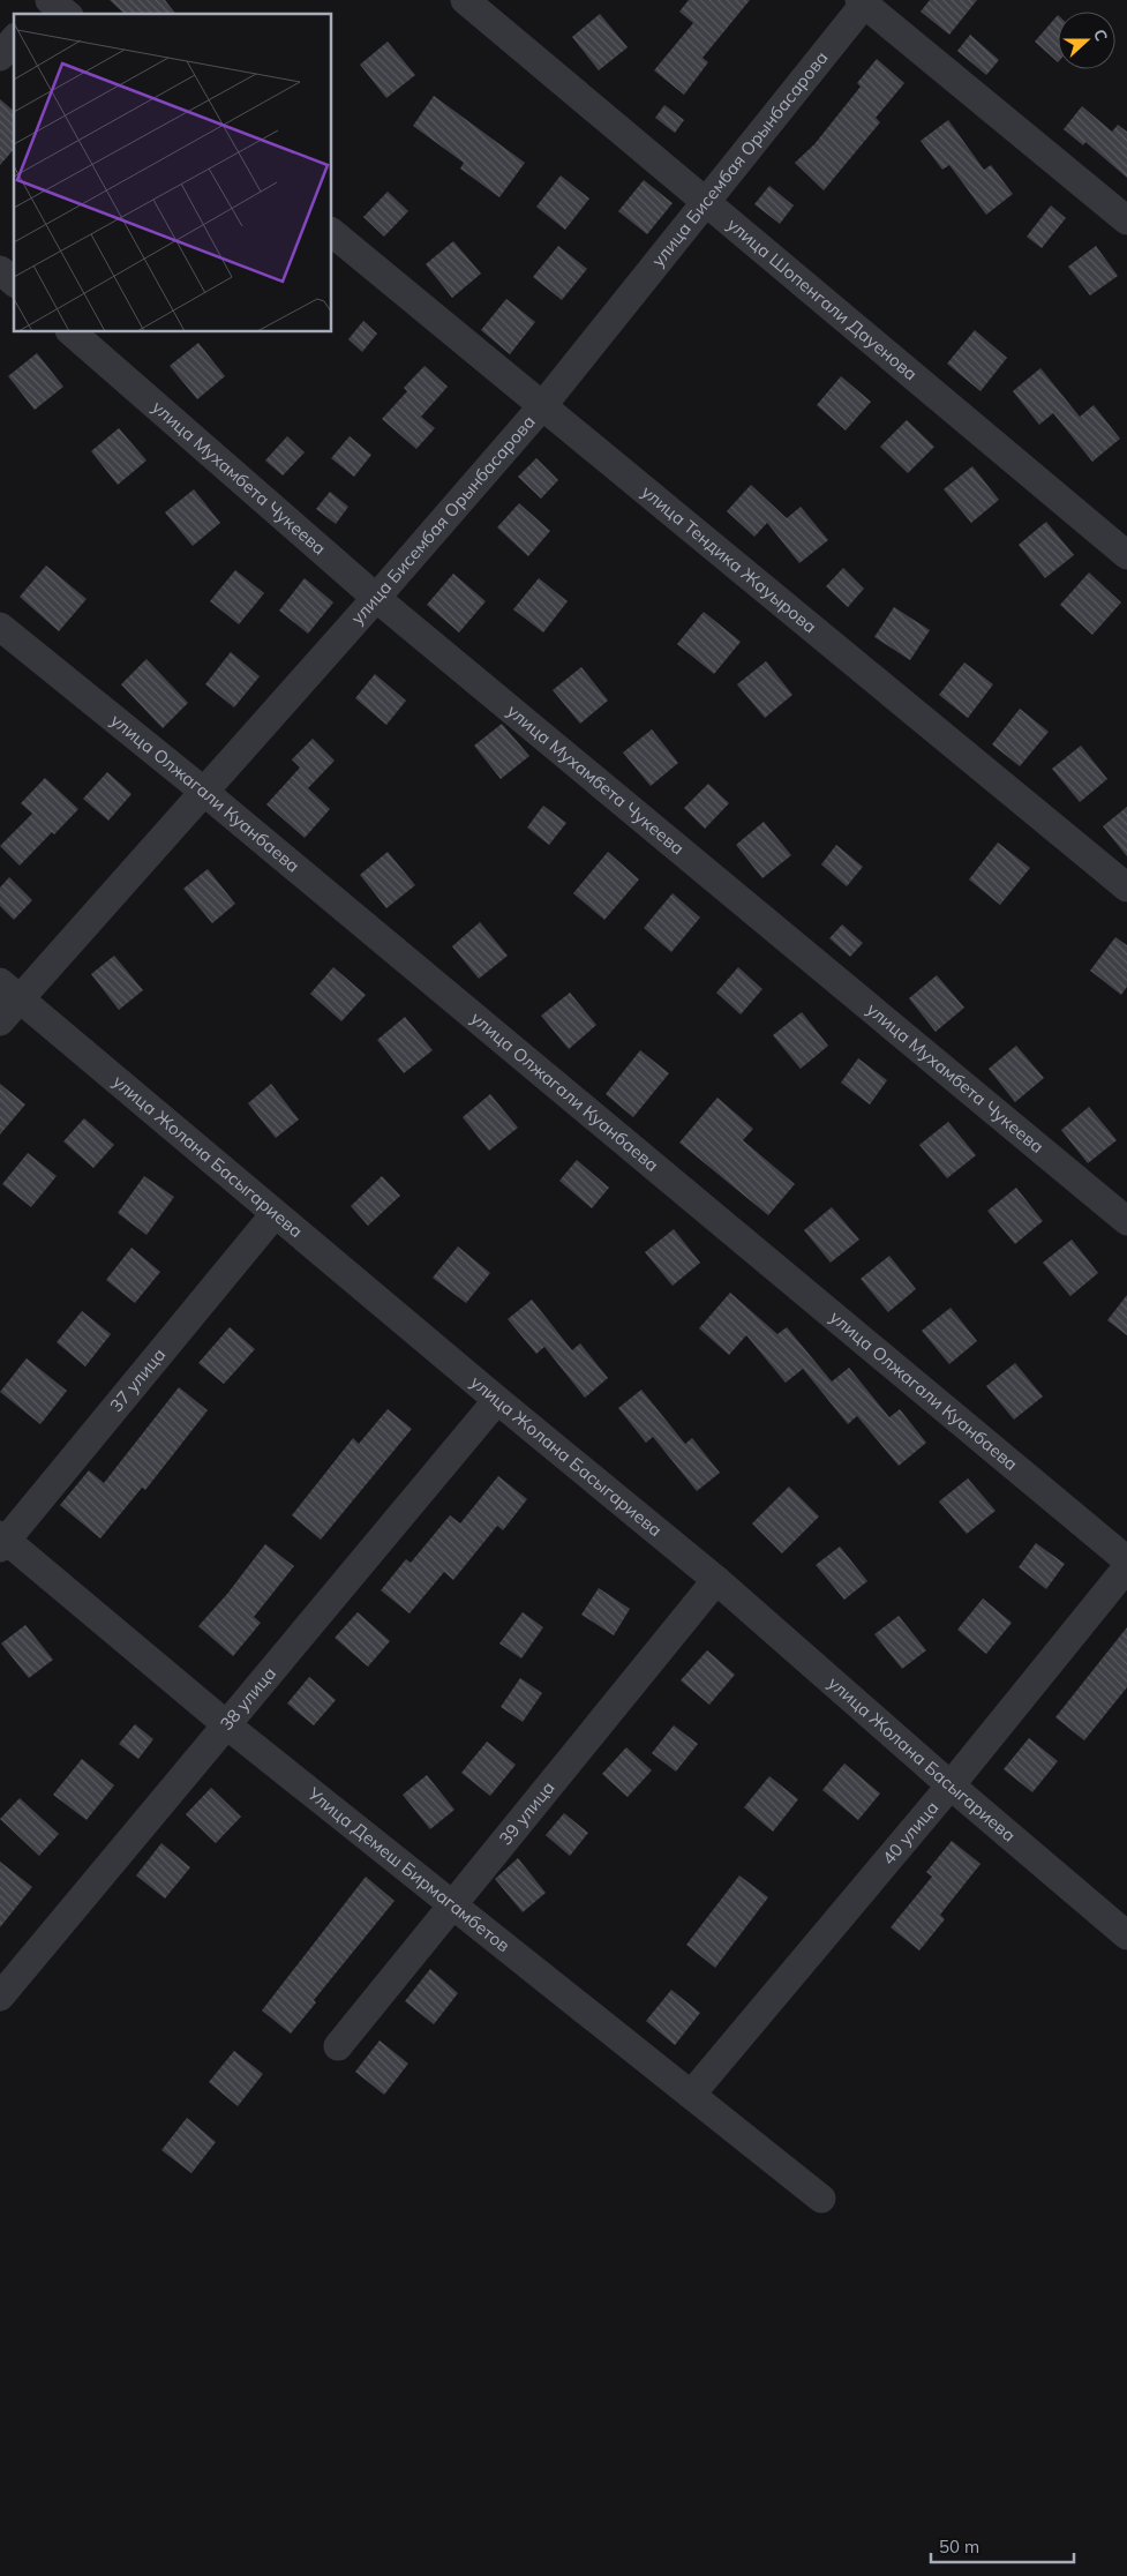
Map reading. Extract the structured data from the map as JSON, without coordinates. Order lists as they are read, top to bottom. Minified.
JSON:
{"streets":{"street":["улица Бисембая Орынбасарова","улица Шопенгали Дауенова","улица Мухамбета Чукеева","улица Тендика Жауырова","улица Олжагали Куанбаева","улица Жолана Басыгариева","37 улица","38 улица","39 улица","40 улица","Улица Демеш Бирмагамбетов"]},"crossings":[["улица Бисембая Орынбасарова","улица Шопенгали Дауенова"],["улица Бисембая Орынбасарова","улица Мухамбета Чукеева"],["улица Бисембая Орынбасарова","улица Тендика Жауырова"],["улица Бисембая Орынбасарова","улица Олжагали Куанбаева"],["улица Бисембая Орынбасарова","улица Жолана Басыгариева"],["улица Жолана Басыгариева","37 улица"],["улица Жолана Басыгариева","38 улица"],["улица Жолана Басыгариева","39 улица"],["улица Жолана Басыгариева","40 улица"],["37 улица","Улица Демеш Бирмагамбетов"],["38 улица","Улица Демеш Бирмагамбетов"],["39 улица","Улица Демеш Бирмагамбетов"],["40 улица","Улица Демеш Бирмагамбетов"]],"scale_bar":"50 m","north":"right"}
